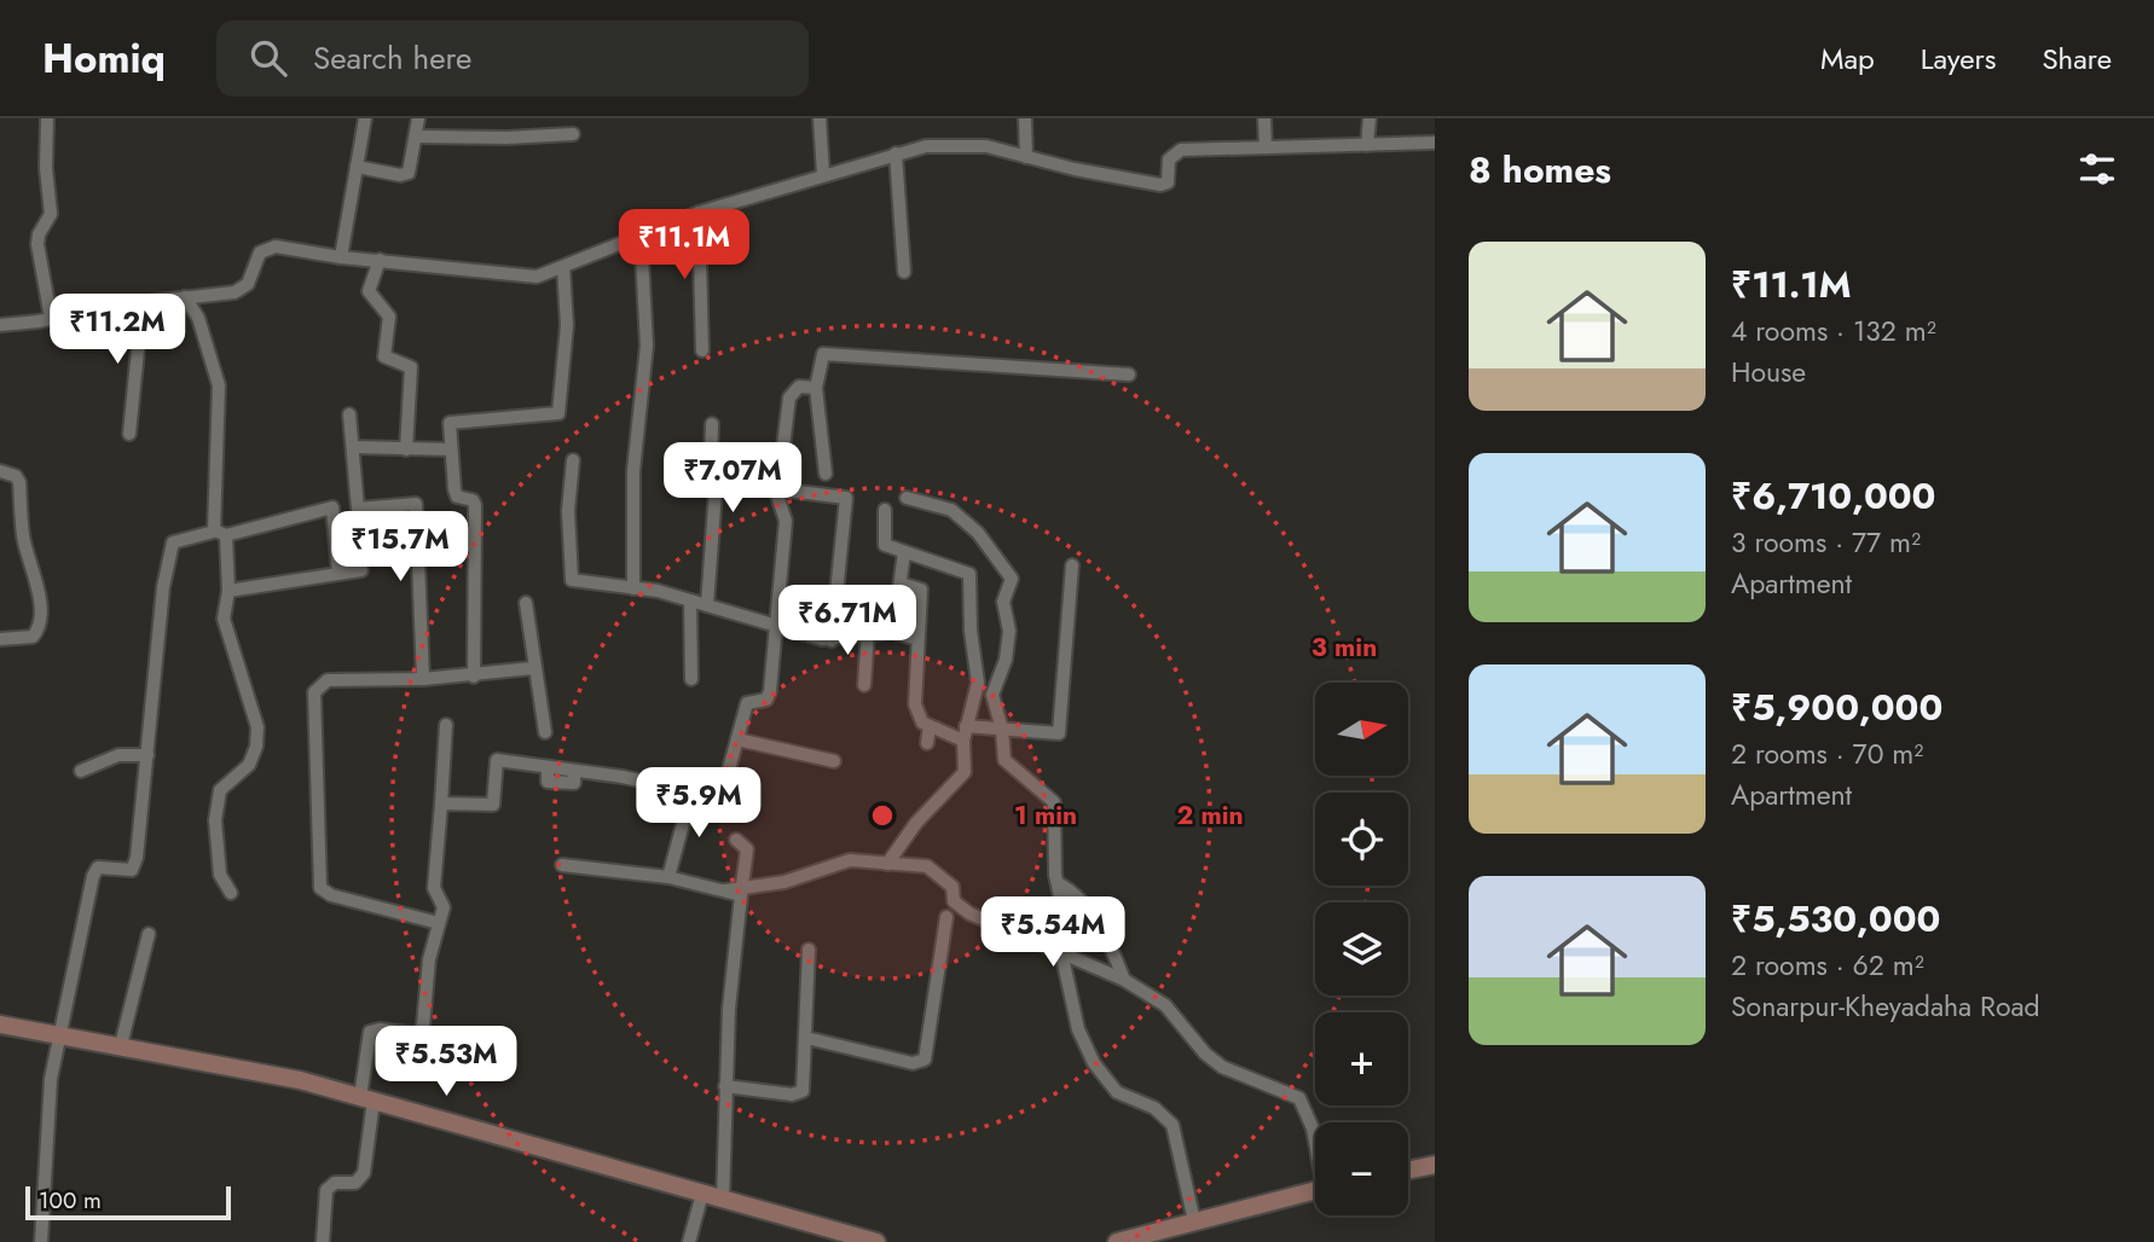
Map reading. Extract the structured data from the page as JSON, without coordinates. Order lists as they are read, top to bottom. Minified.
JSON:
{"scale_bar":"100 m","north":"right","page":{"header":"Homiq","search":"Search here","nav":["Map","Layers","Share"],"heading":"8 homes","price":["₹11.1M","₹11.2M","₹7.07M","₹15.7M","₹6.71M","₹5.9M","₹5.54M","₹5.53M"],"list":[{"name":"₹11.1M","note":"4 rooms · 132 m² · House"},{"name":"₹6,710,000","note":"3 rooms · 77 m² · Apartment"},{"name":"₹5,900,000","note":"2 rooms · 70 m² · Apartment"},{"name":"₹5,530,000","note":"2 rooms · 62 m² · Sonarpur-Kheyadaha Road"}],"map_buttons":["+","−"],"scale":"100 m"},"rings":["3 min","1 min","2 min"]}
